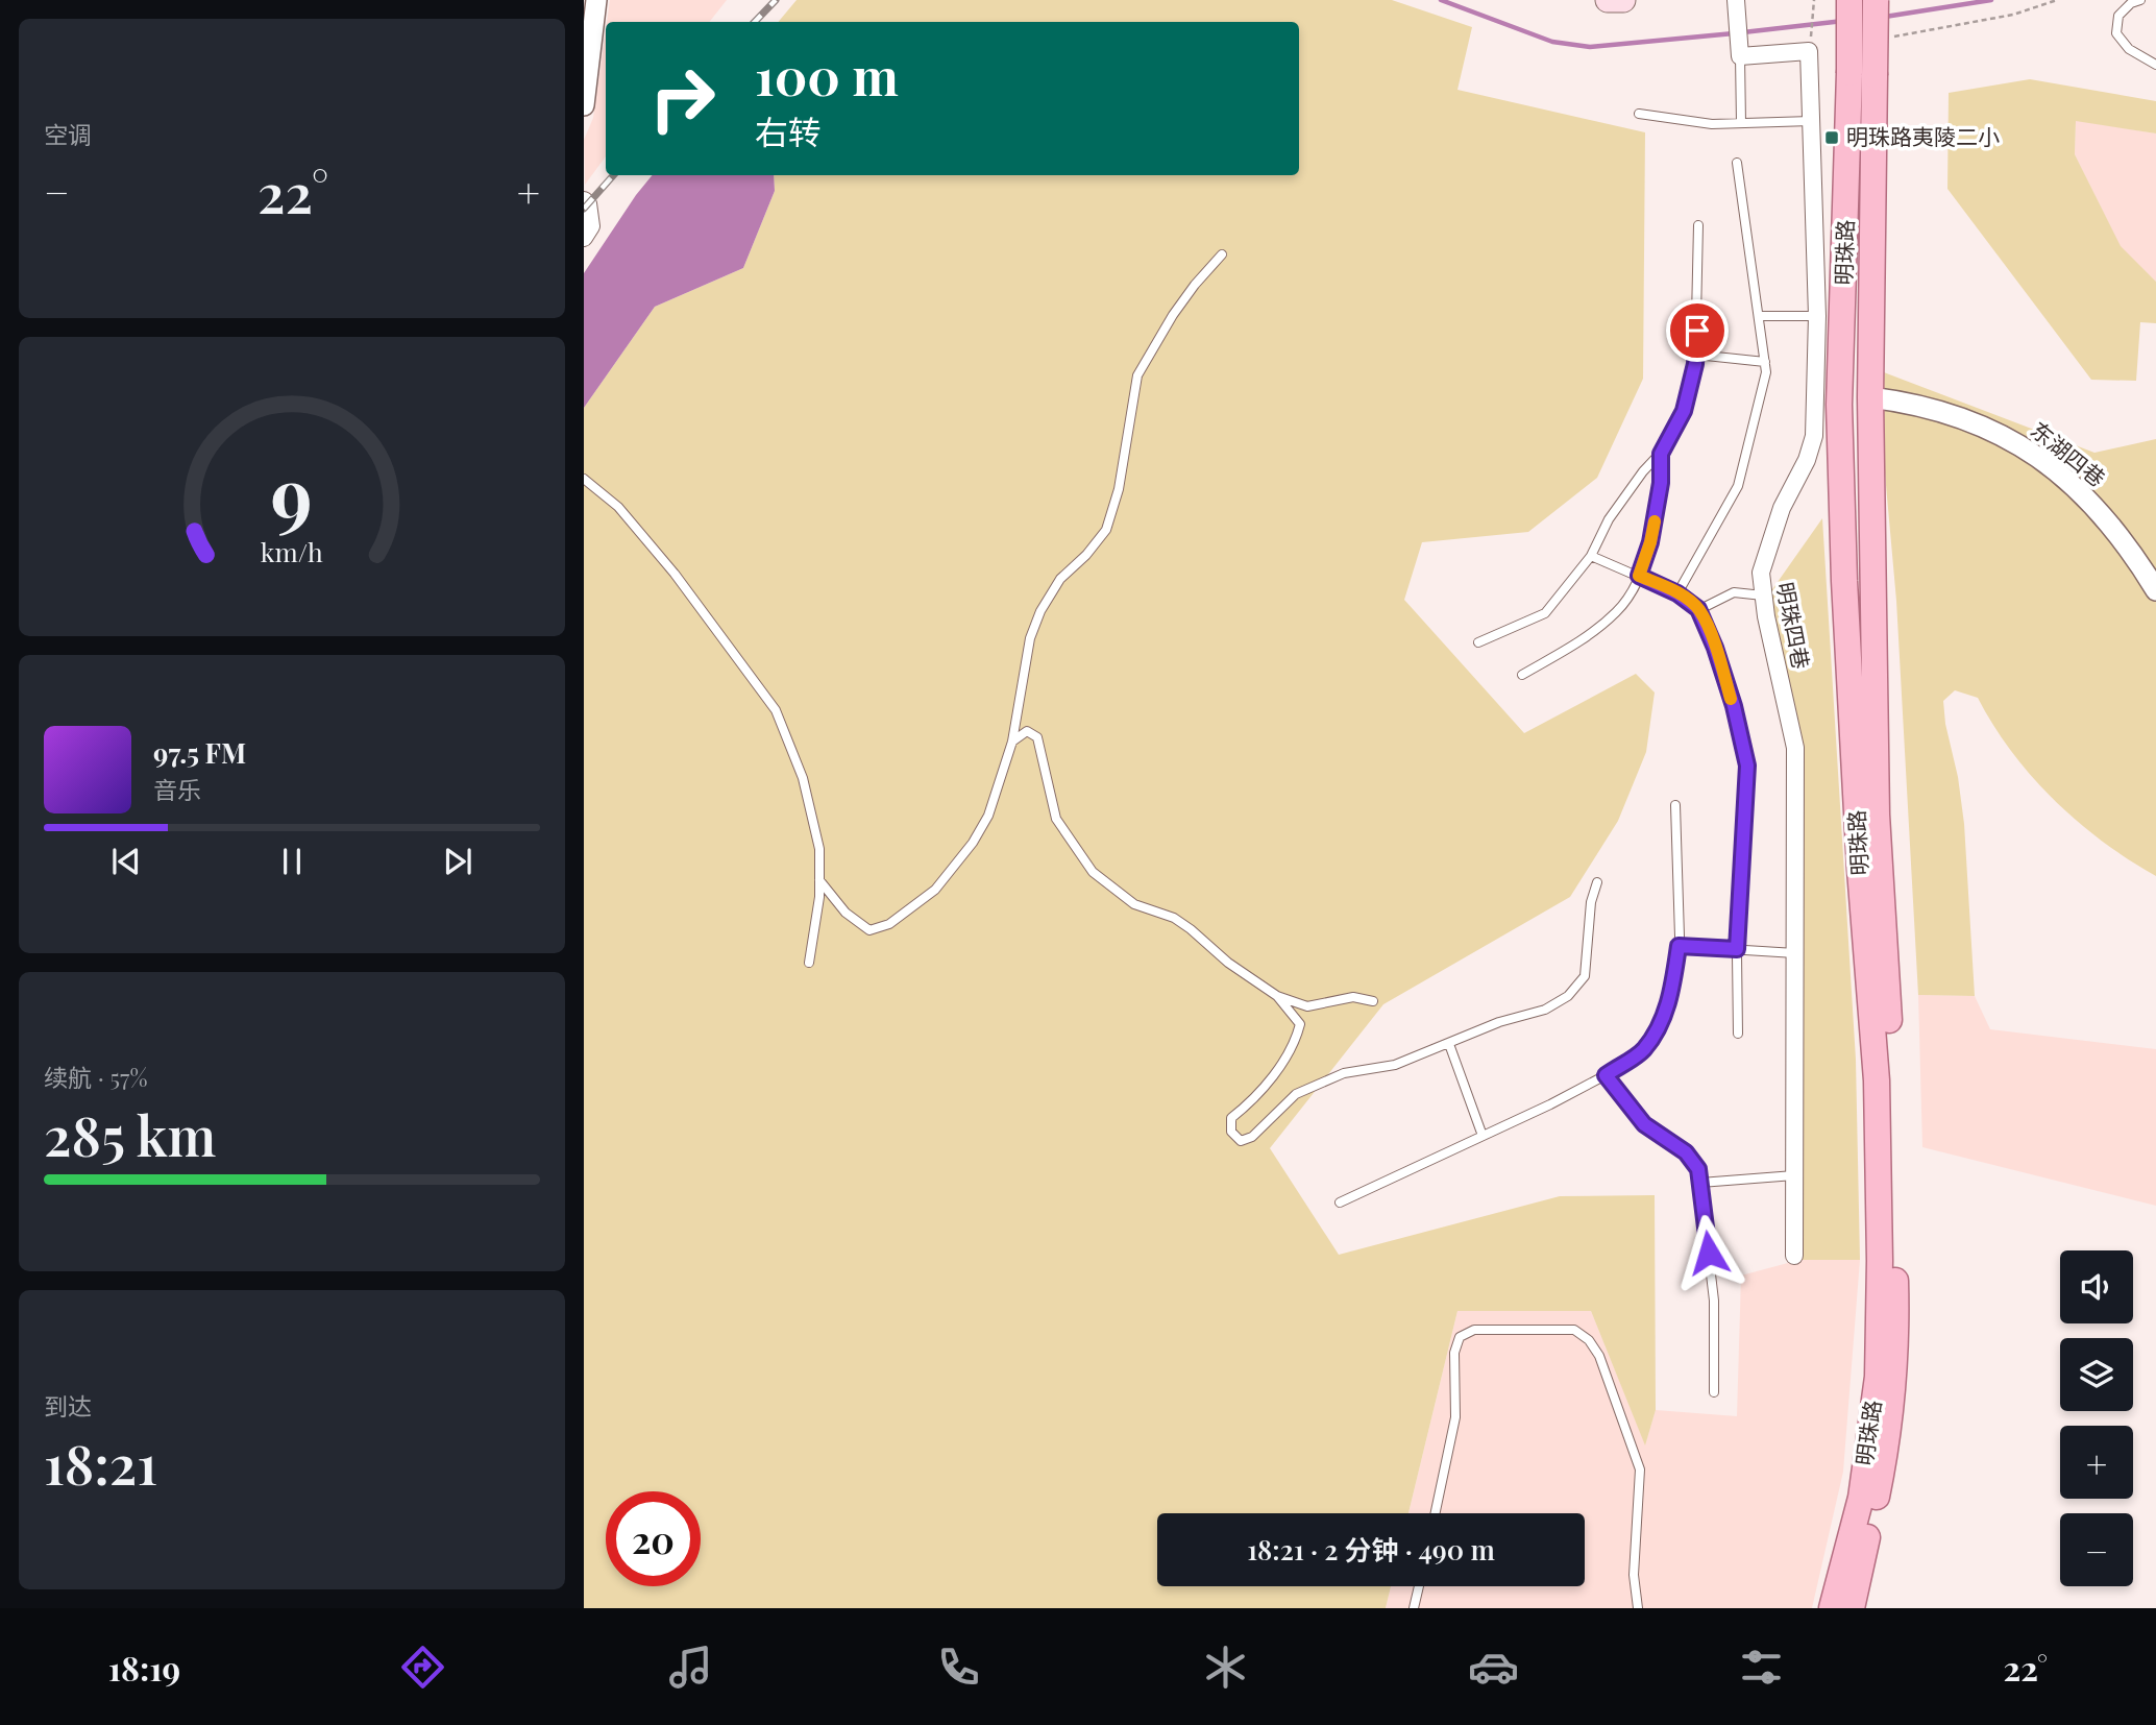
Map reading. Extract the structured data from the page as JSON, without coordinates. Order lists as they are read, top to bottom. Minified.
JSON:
{"streets":{"main road":["明珠路"],"street":["东湖四巷","明珠四巷"]},"crossings":[["明珠路","东湖四巷"]],"places":{"transit":["明珠路夷陵二小"]},"page":{"tile":["空调",["续航 · 57%","285 km"],["到达","18:21"]],"turn":["100 m","右转"],"heat":["−","22°","+"],"song":["97.5 FM","音乐"],"map_buttons":["+","−"],"limit":"20","trip":"18:21 · 2 分钟 · 490 m","tabs":["18:19","22°"],"gauge":["9","km/h"]}}
